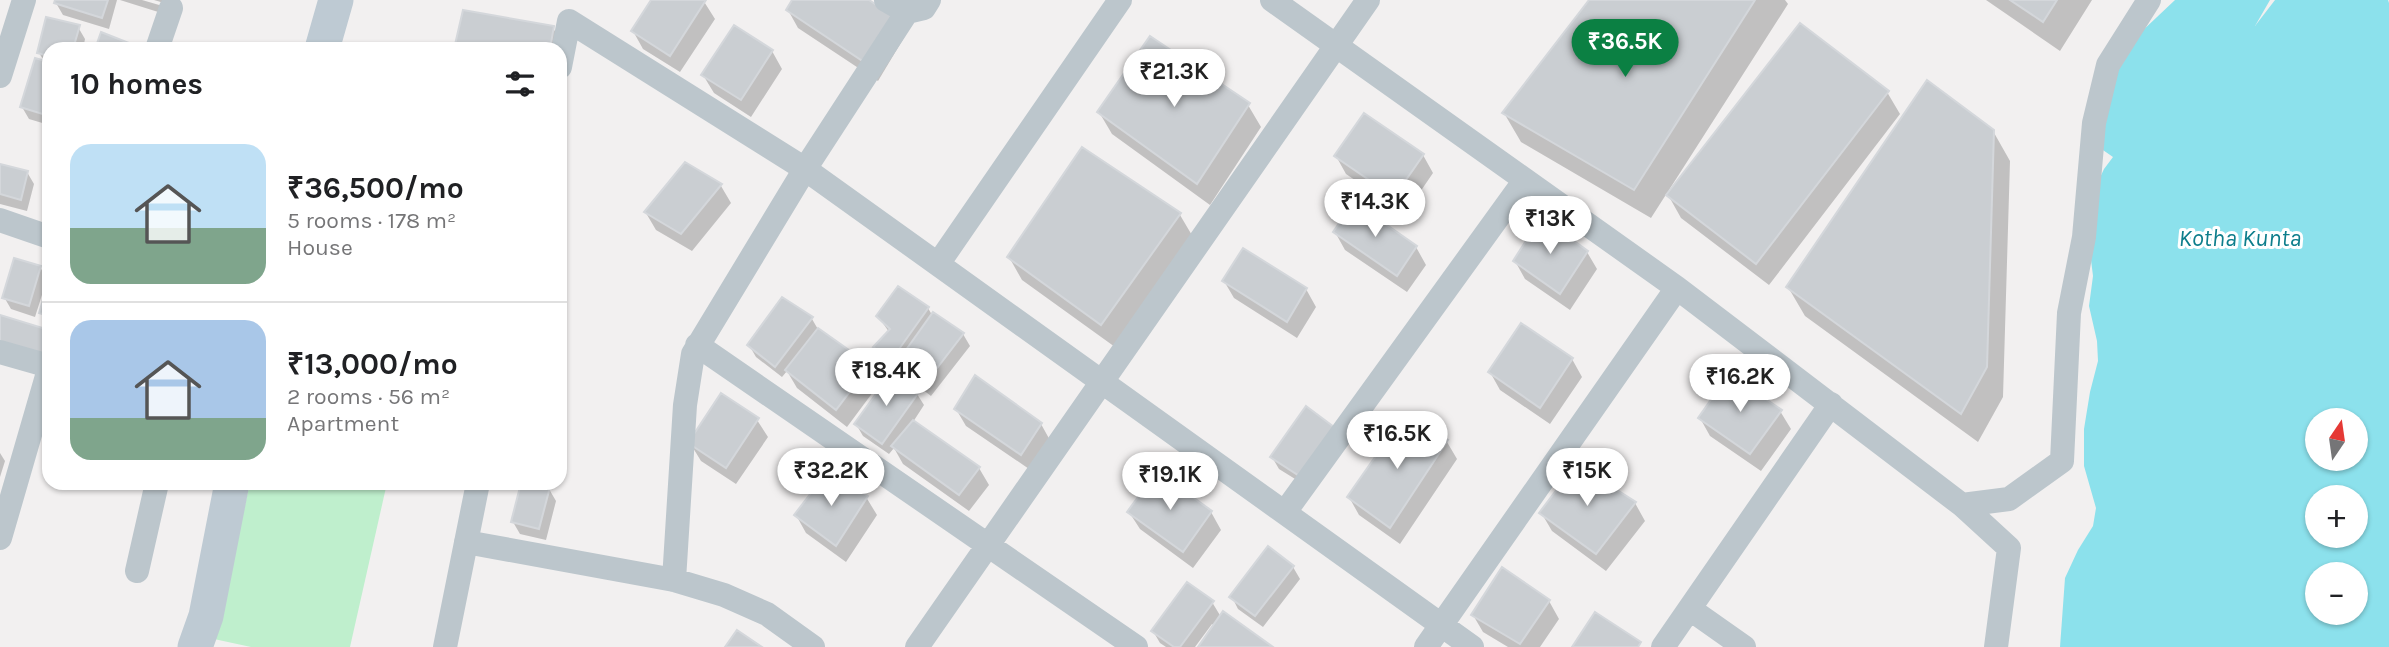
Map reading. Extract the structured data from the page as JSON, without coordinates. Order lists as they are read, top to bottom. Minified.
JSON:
{"water":["Kotha Kunta"],"north":"top","page":{"price":["₹36.5K","₹21.3K","₹14.3K","₹13K","₹18.4K","₹16.2K","₹16.5K","₹32.2K","₹15K","₹19.1K"],"heading":"10 homes","list":[{"name":"₹36,500/mo","note":"5 rooms · 178 m² · House"},{"name":"₹13,000/mo","note":"2 rooms · 56 m² · Apartment"}],"map_buttons":["+","−"]}}
